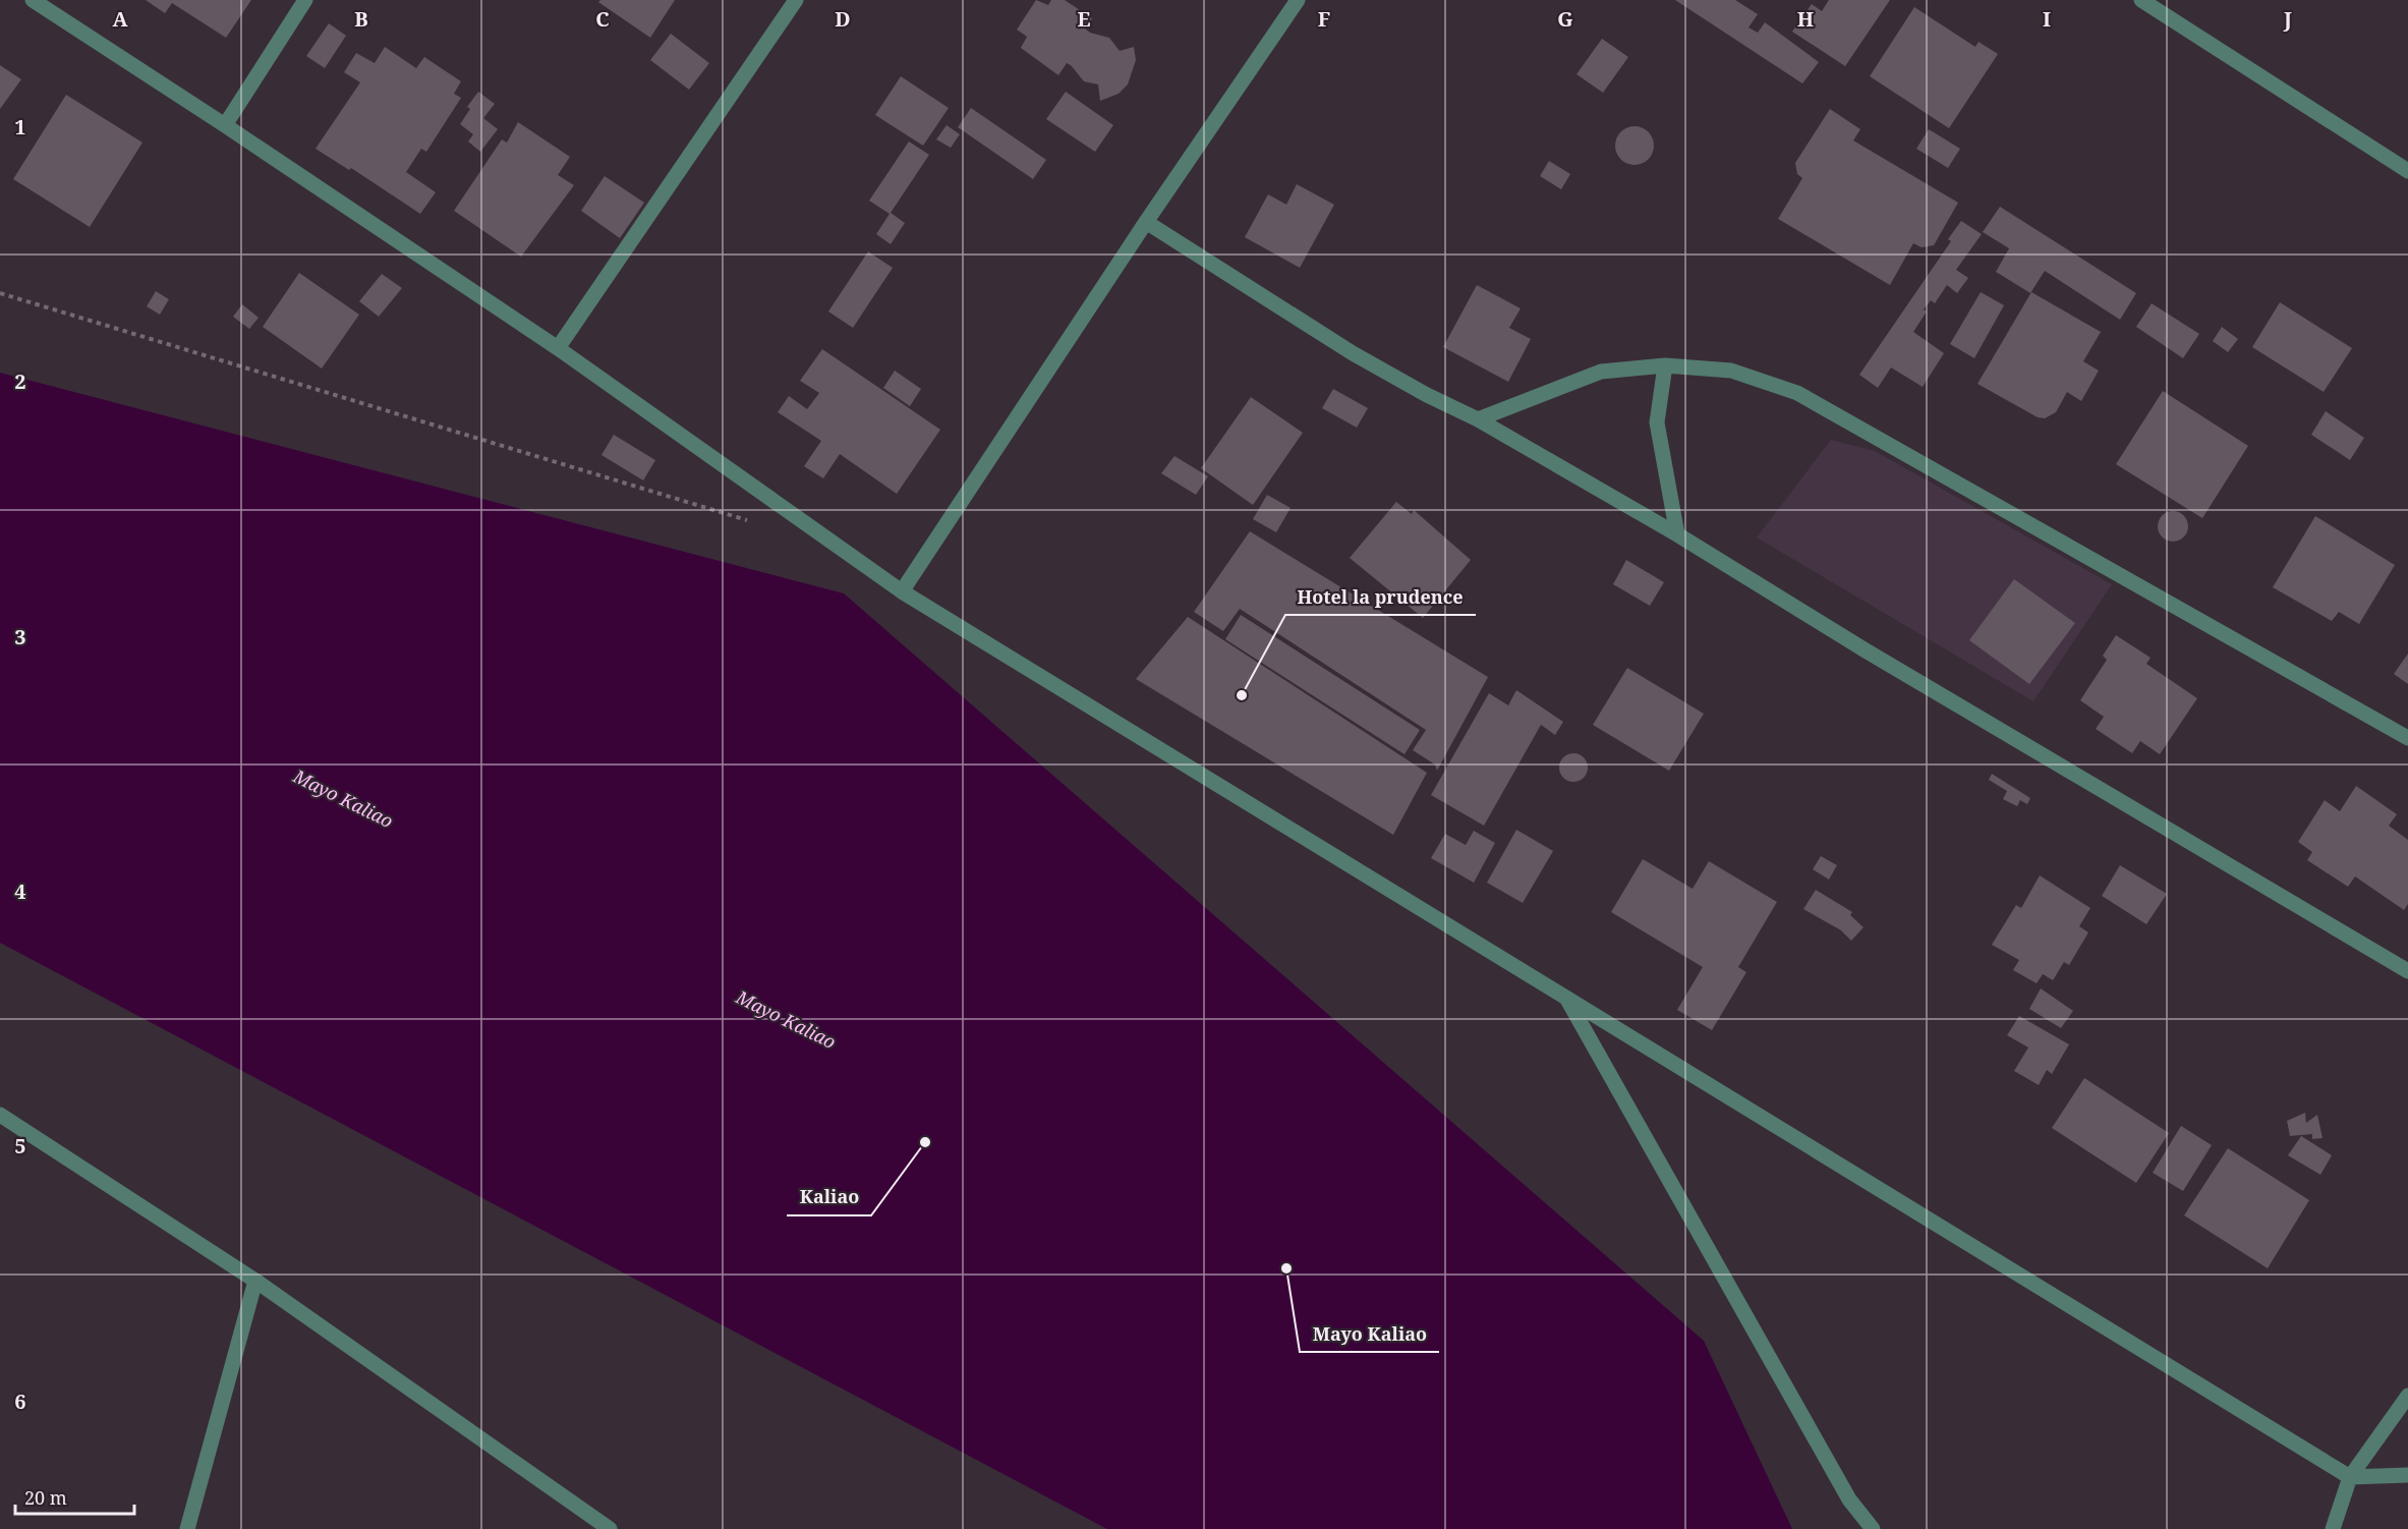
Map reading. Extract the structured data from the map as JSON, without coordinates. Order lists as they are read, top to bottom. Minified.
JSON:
{"water":["Mayo Kaliao"],"places":["Hotel la prudence","Kaliao","Mayo Kaliao"],"scale_bar":"20 m","grid":{"columns":["A","B","C","D","E","F","G","H","I","J"],"rows":["1","2","3","4","5","6"]}}
